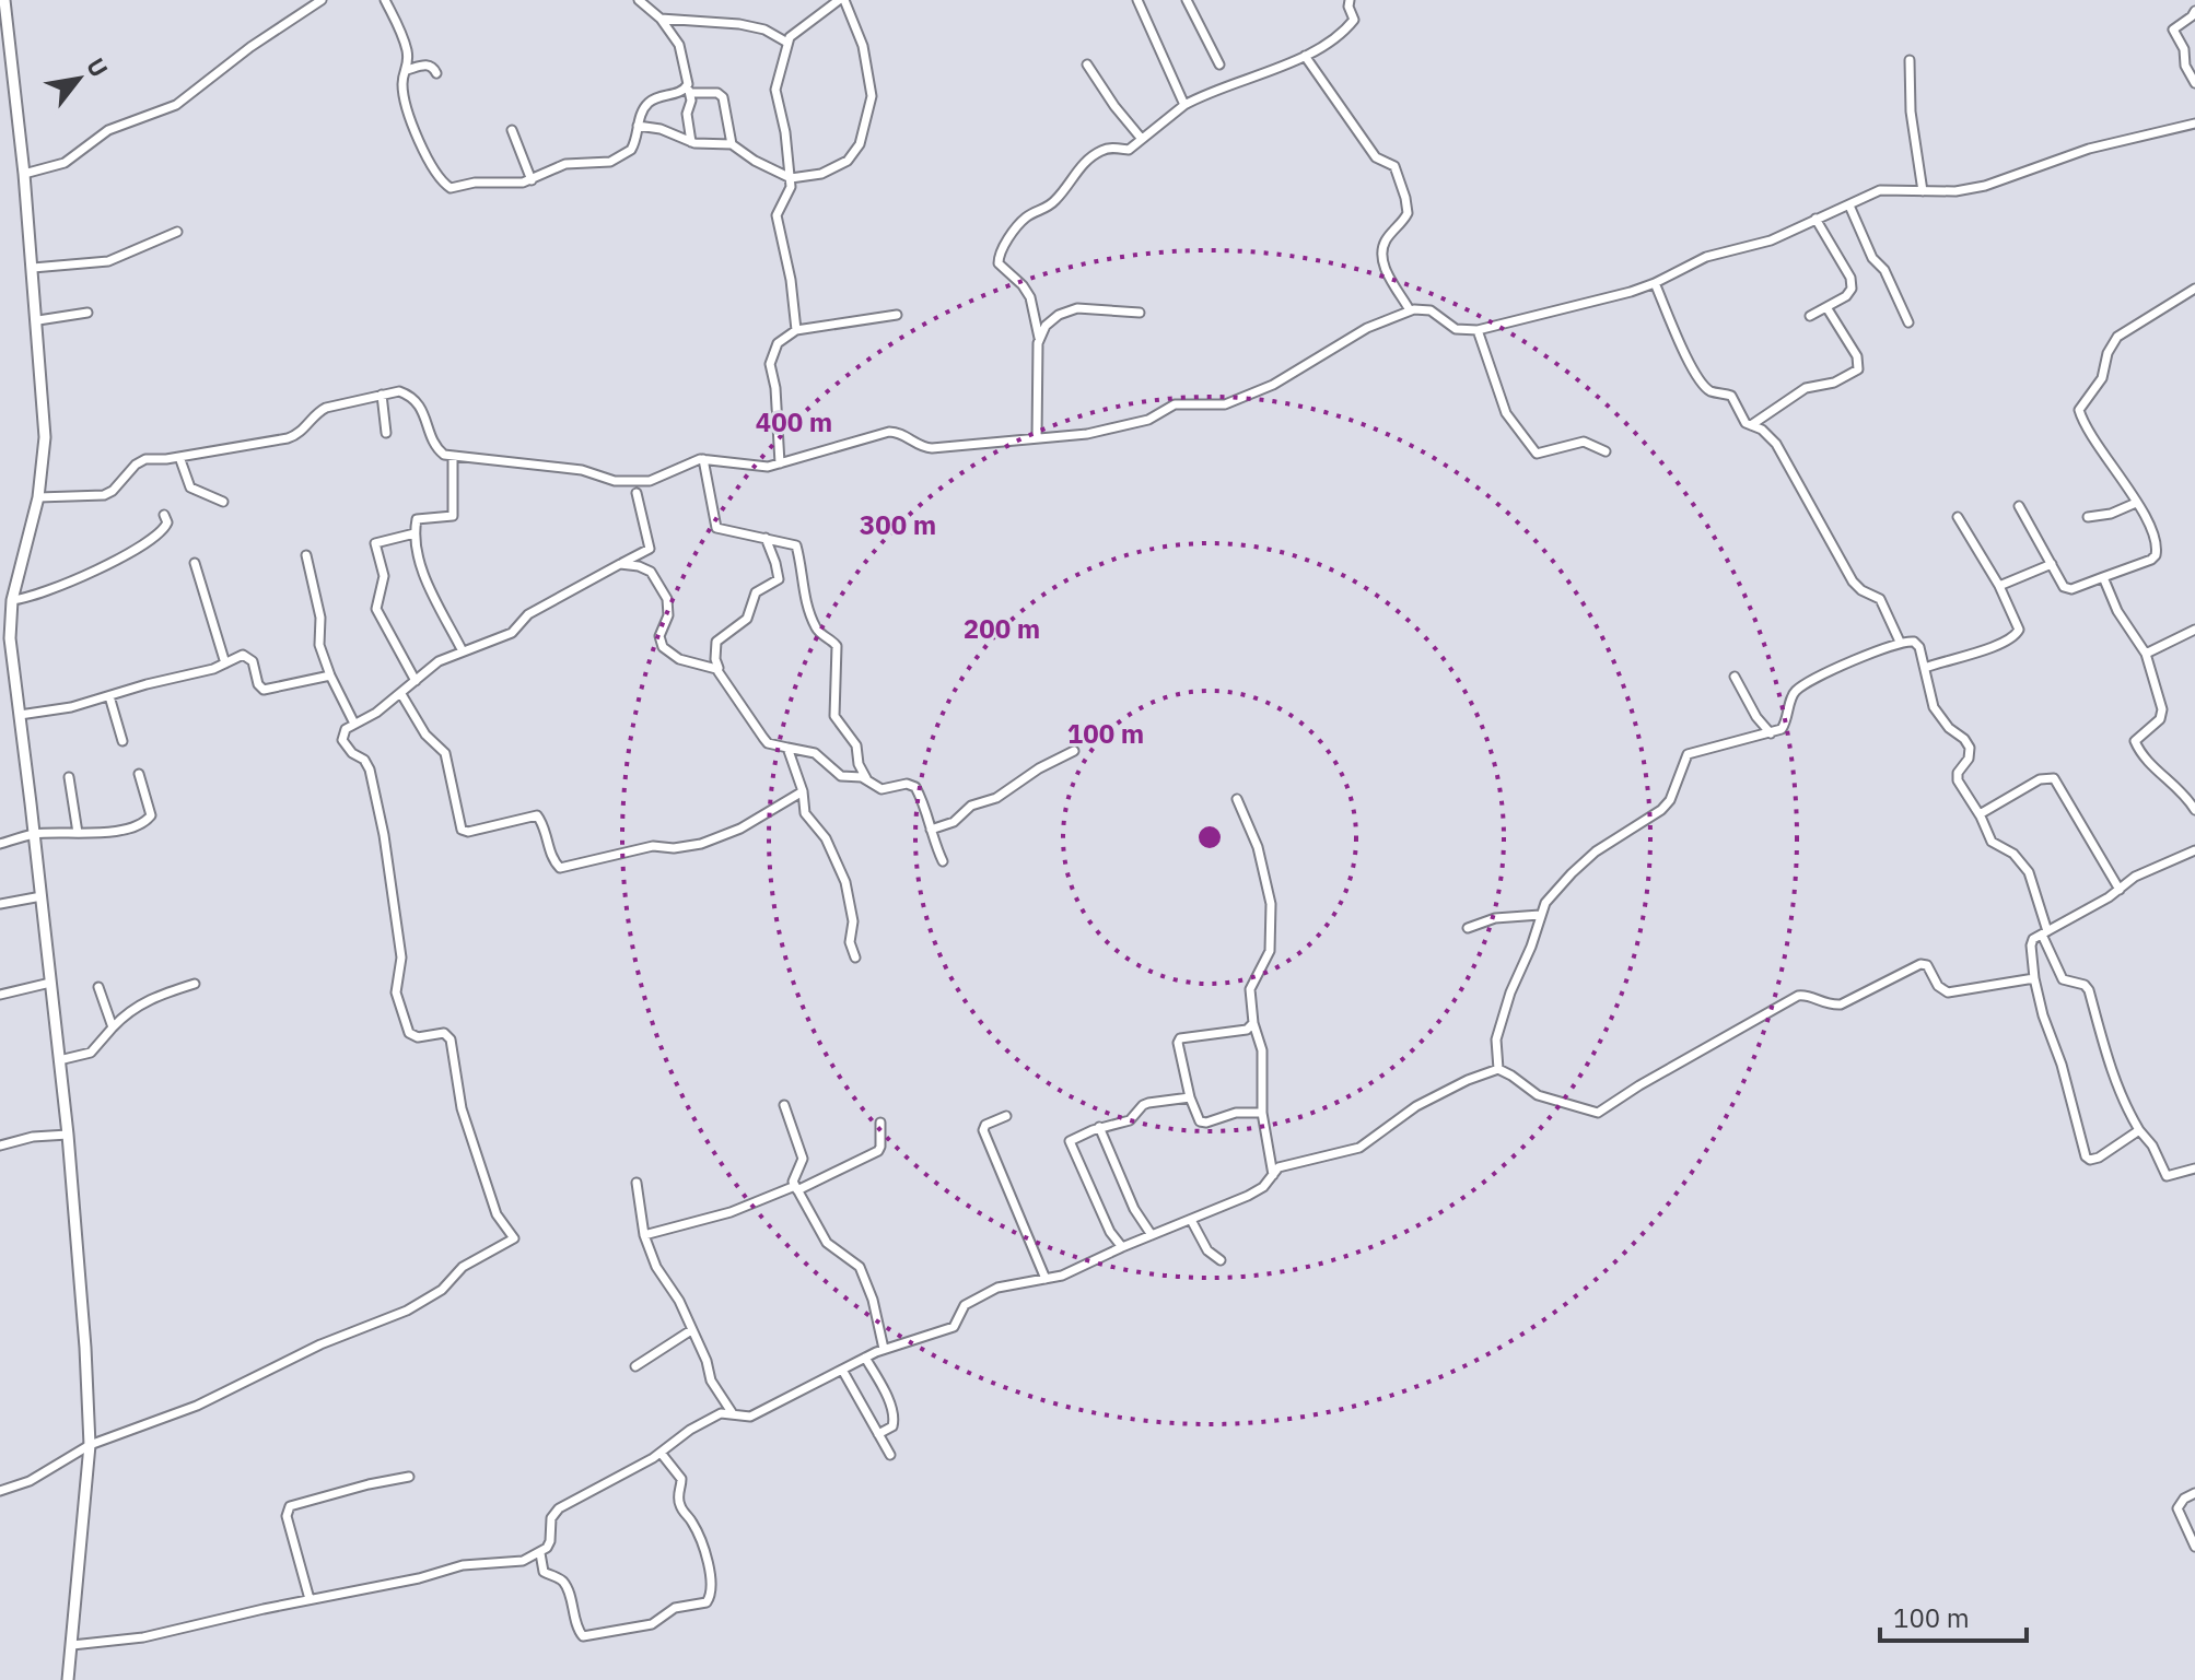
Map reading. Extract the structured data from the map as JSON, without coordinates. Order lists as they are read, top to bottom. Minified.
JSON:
{"scale_bar":"100 m","north":"top right","rings":["400 m","300 m","200 m","100 m"]}
